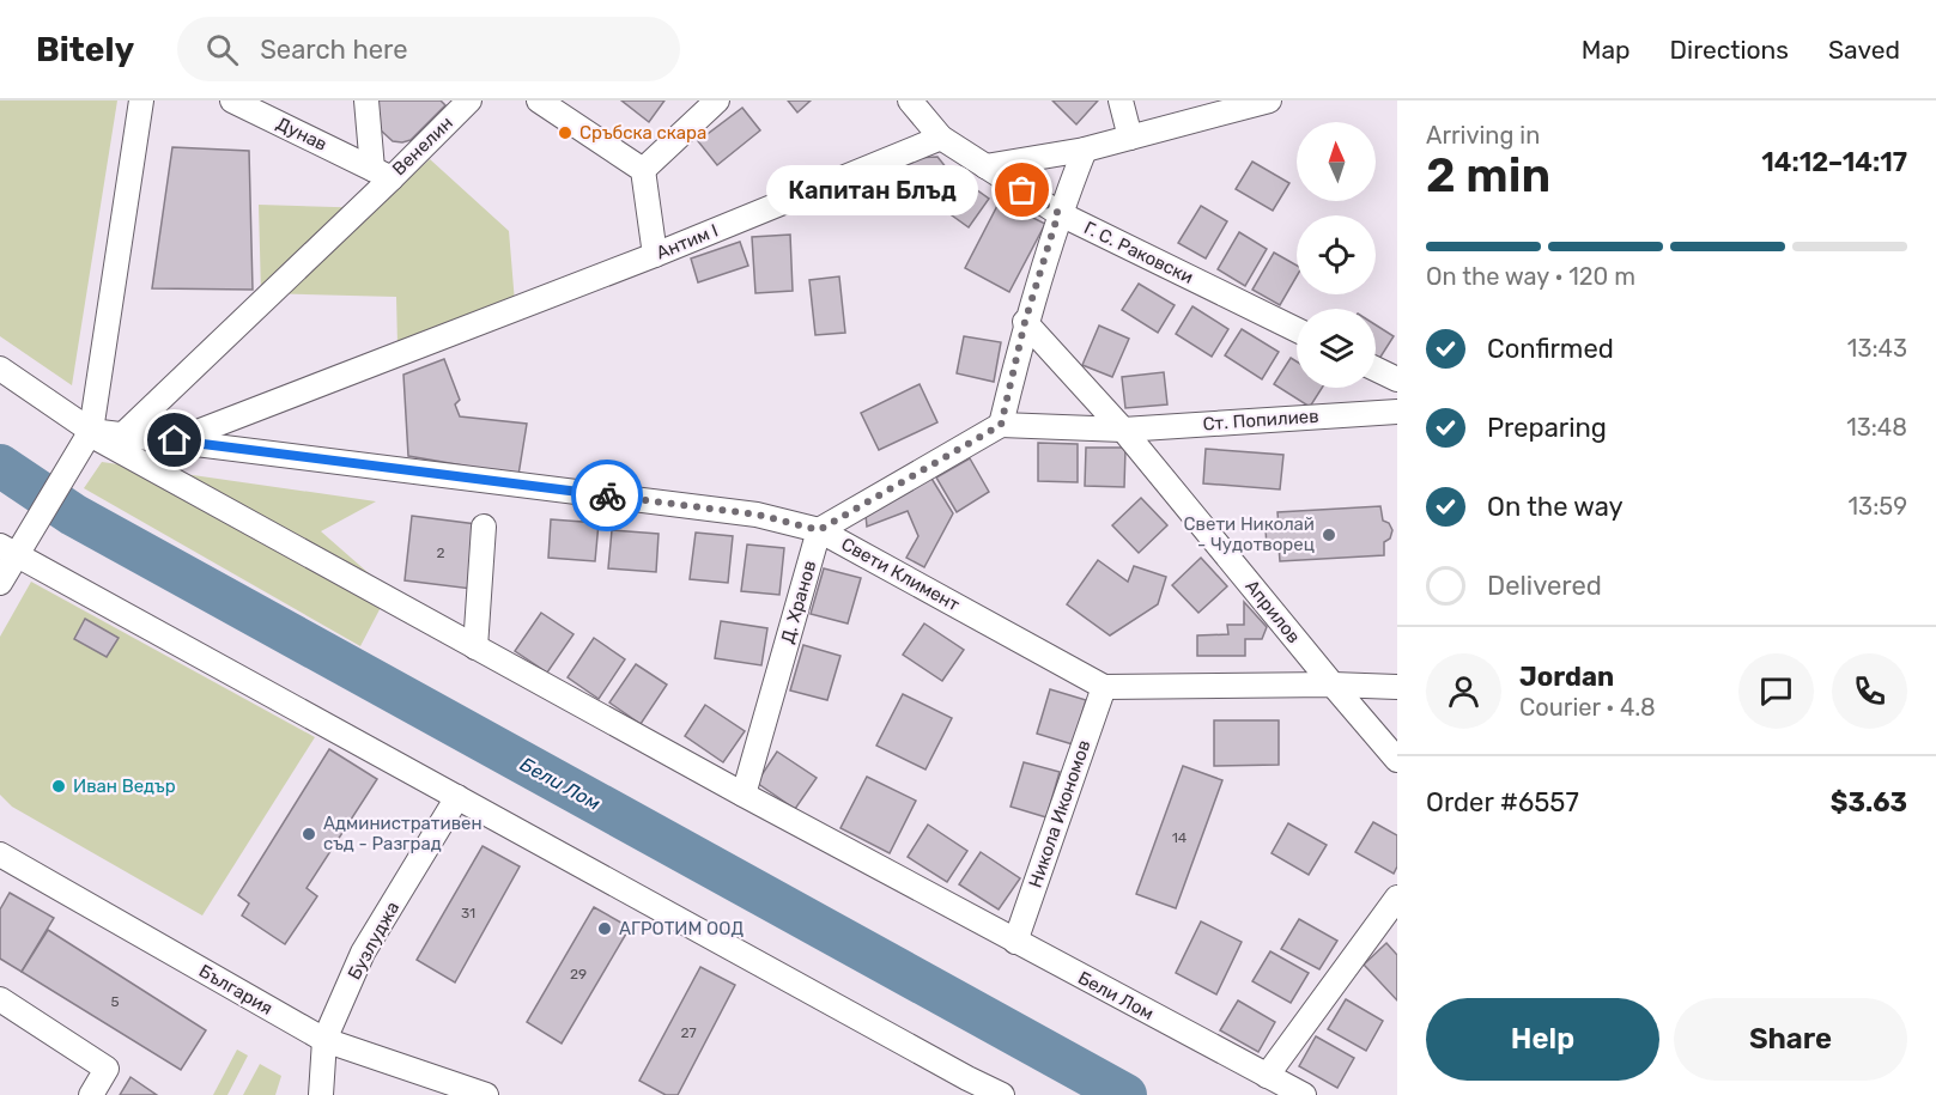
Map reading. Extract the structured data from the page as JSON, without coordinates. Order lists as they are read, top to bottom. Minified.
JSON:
{"streets":{"street":["Дунав","Венелин","Антим I","Г. С. Раковски","Ст. Попилиев","Свети Климент","Д. Хранов","Априлов","Никола Икономов","Бузлуджа","България","Бели Лом"]},"crossings":[["Дунав","Венелин"],["Венелин","Свети Климент"],["Антим I","Г. С. Раковски"],["Антим I","Свети Климент"],["Ст. Попилиев","Априлов"],["Свети Климент","Д. Хранов"],["Свети Климент","Априлов"],["Свети Климент","Никола Икономов"],["Свети Климент","Бели Лом"],["Д. Хранов","Бели Лом"],["Никола Икономов","Бели Лом"],["Бузлуджа","България"]],"water":["Бели Лом"],"places":["Сръбска скара","Капитан Блъд","Свети Николай - Чудотворец","Иван Ведър","Административен съд - Разград","АГРОТИМ ООД"],"house_numbers":["2","14","31","29","5","27"],"north":"top","page":{"header":"Bitely","search":"Search here","nav":["Map","Directions","Saved"],"heading":["2 min","Arriving in","14:12–14:17"],"panel":["Jordan","Courier · 4.8","Order #6557","$3.63"],"bubble":"Капитан Блъд","bar":"On the way · 120 m","list":[["Confirmed","13:43"],["Preparing","13:48"],["On the way","13:59"],"Delivered"],"buttons":["Help","Share"]}}
